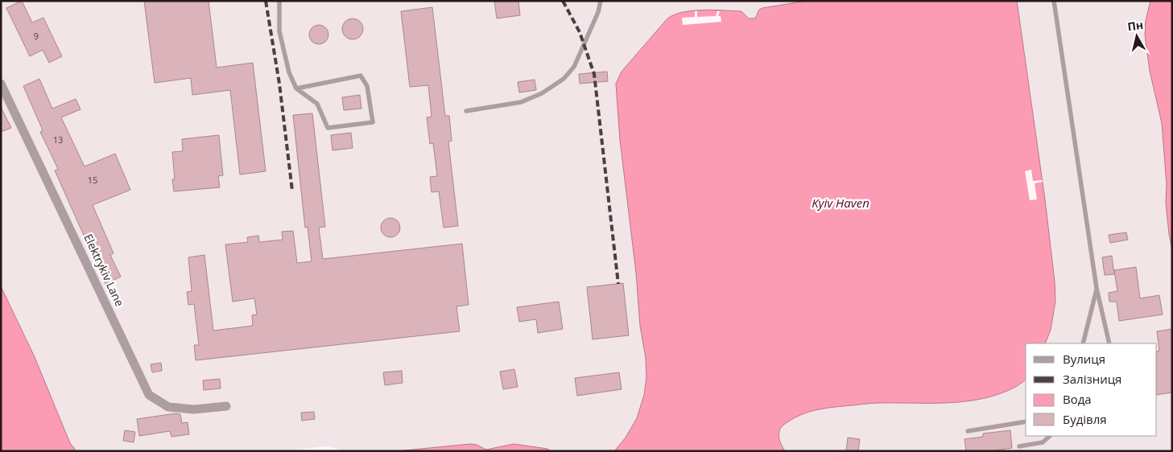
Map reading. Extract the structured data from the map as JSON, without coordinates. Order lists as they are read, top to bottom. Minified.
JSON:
{"streets":{"street":["Elektrykiv Lane"]},"water":["Kyiv Haven"],"house_numbers":["9","13","15"],"legend":["Вулиця","Залізниця","Вода","Будівля"],"north":"top"}
